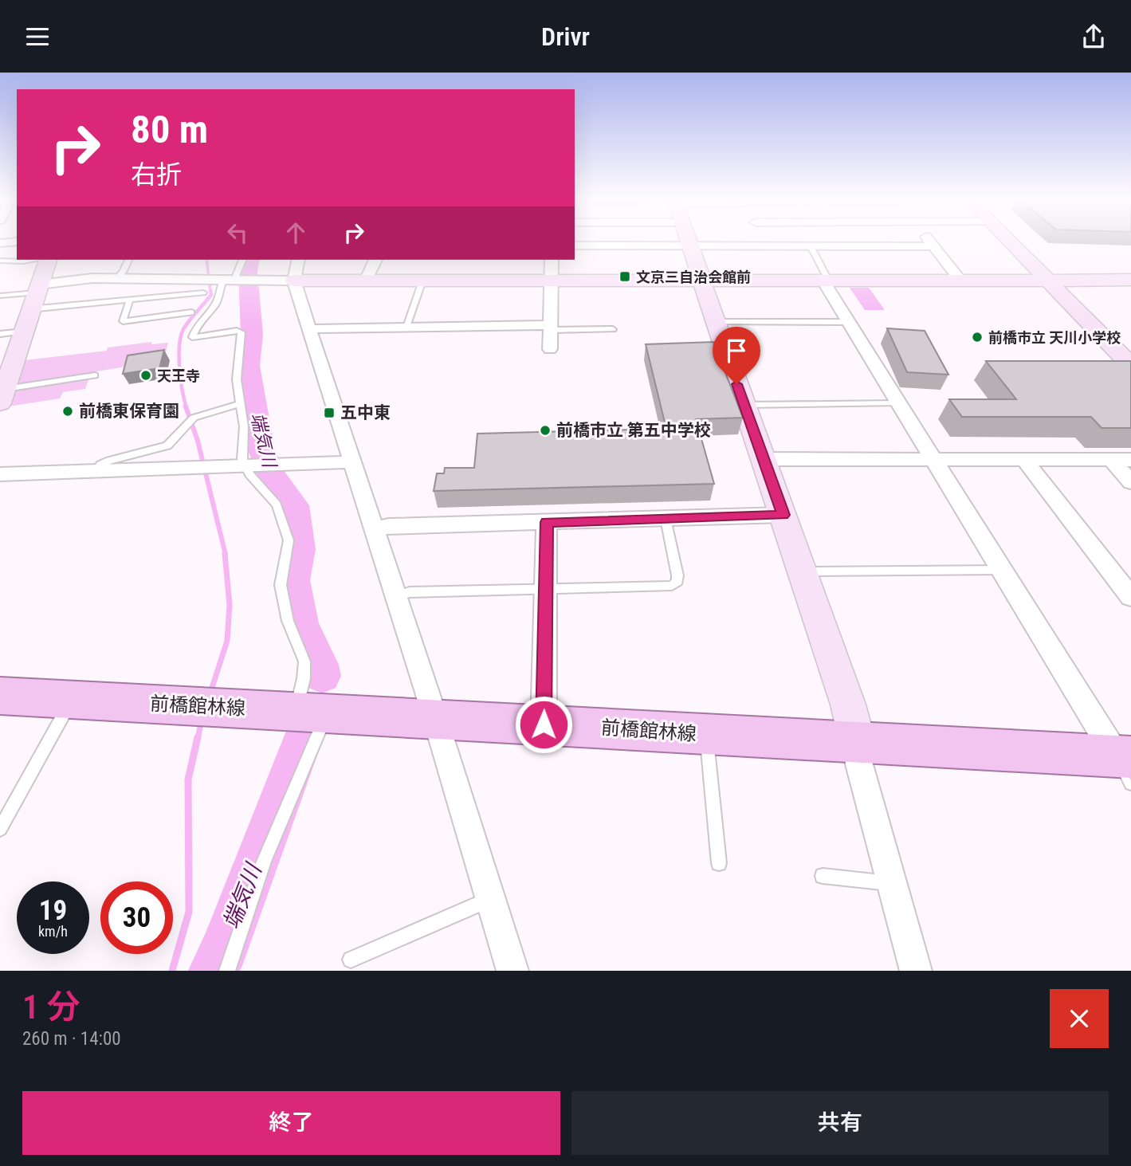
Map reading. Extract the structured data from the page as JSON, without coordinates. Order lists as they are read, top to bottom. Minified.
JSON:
{"streets":{"main road":["前橋館林線"]},"water":["端気川"],"places":{"transit":["文京三自治会館前","五中東"],"other":["前橋市立 天川小学校","天王寺","前橋東保育園","前橋市立 第五中学校"]},"page":{"header":"Drivr","turn":["80 m","右折"],"speed":"19 km/h","limit":"30","heading":["1 分","260 m · 14:00"],"buttons":["終了","共有"]}}
